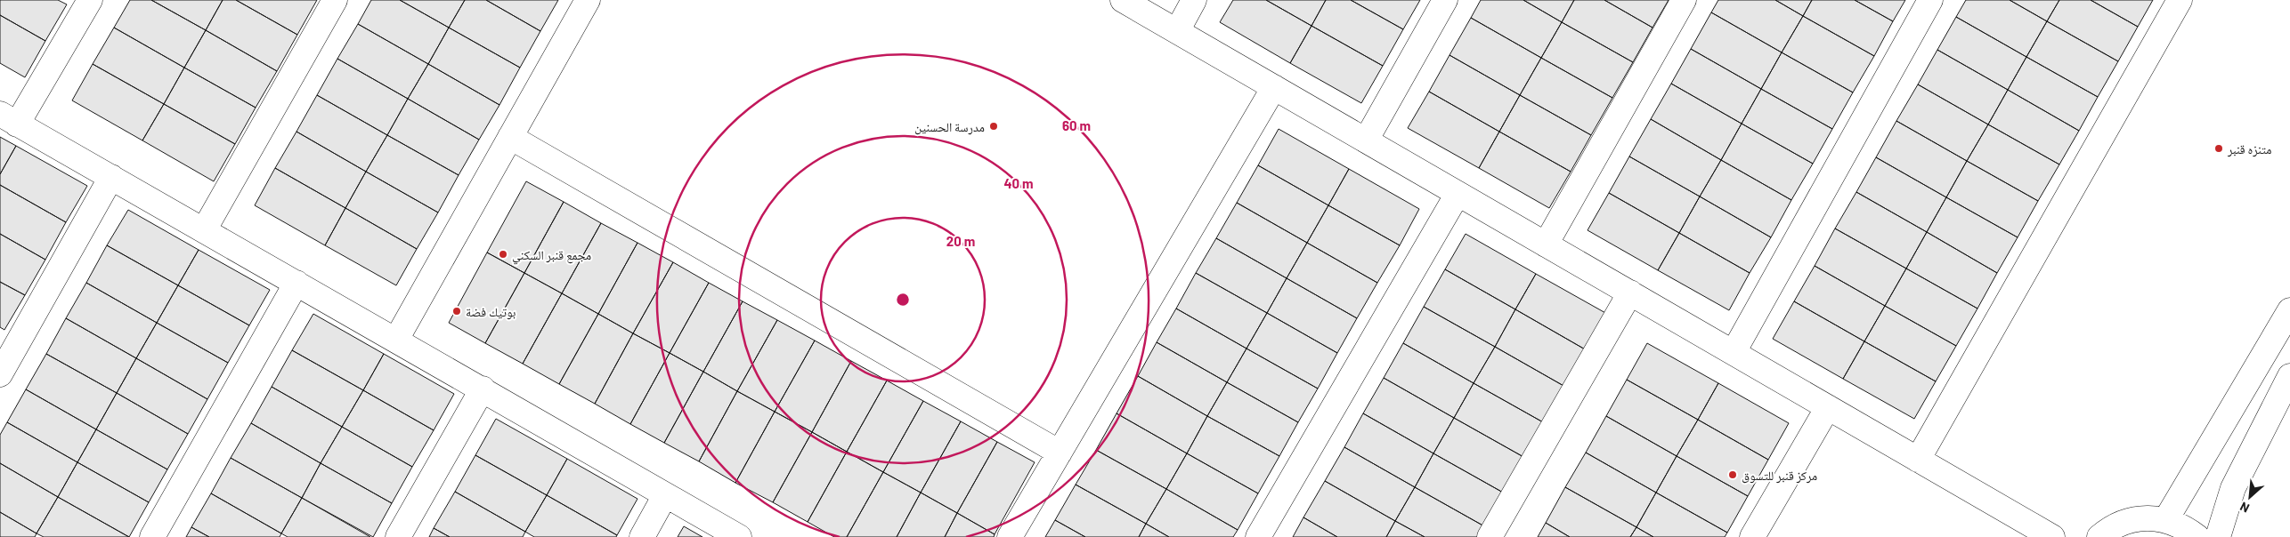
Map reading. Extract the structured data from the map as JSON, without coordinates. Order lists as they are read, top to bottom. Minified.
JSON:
{"places":["مدرسة الحسنين","متنزه قنبر","مجمع قنبر السكني","بوتيك فضة","مركز قنبر للتسوق"],"north":"bottom left","rings":["60 m","40 m","20 m"]}
